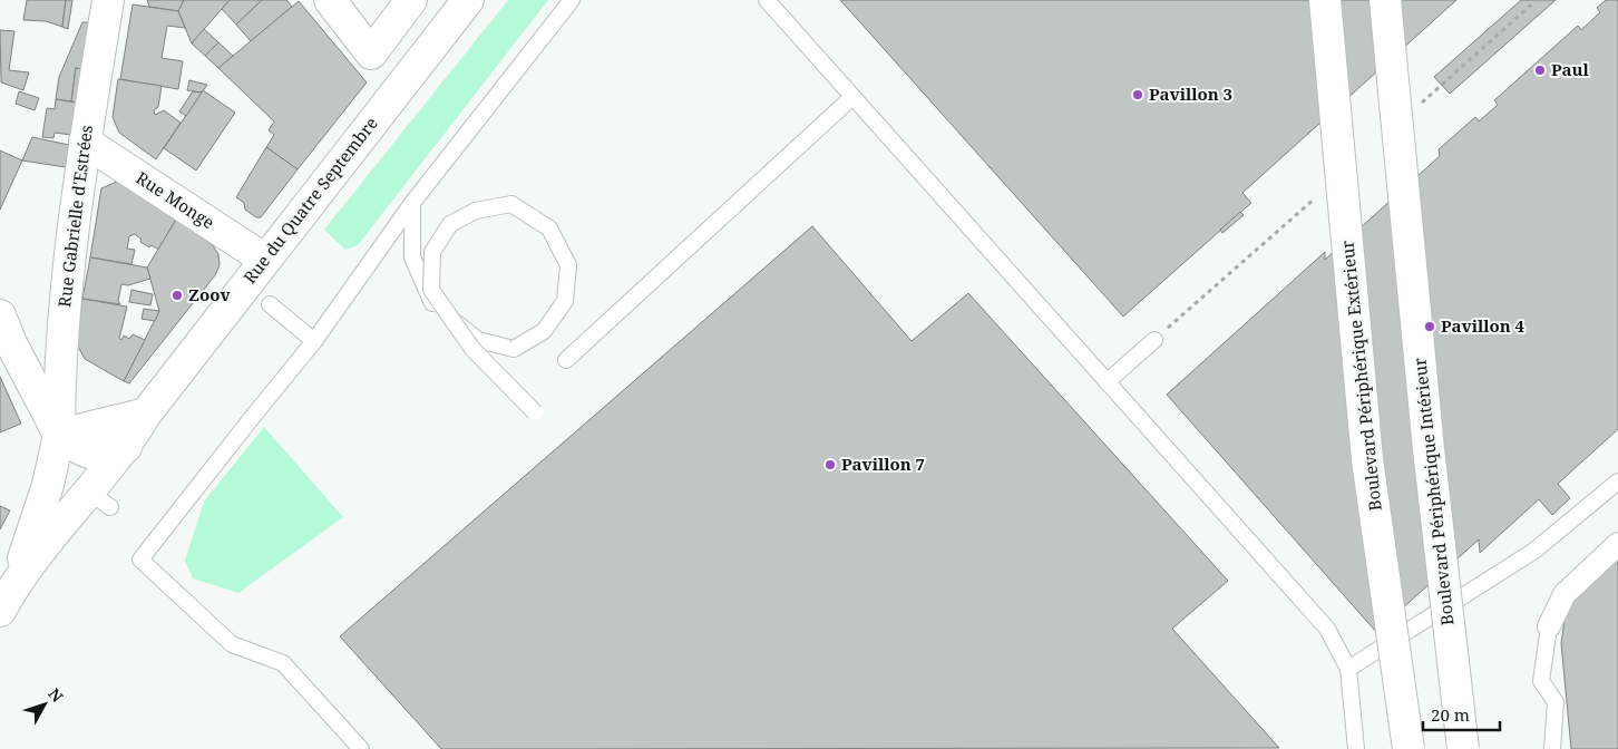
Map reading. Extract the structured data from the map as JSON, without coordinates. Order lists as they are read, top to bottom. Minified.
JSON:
{"streets":{"main road":["Rue Monge","Rue du Quatre Septembre","Rue Gabrielle d'Estrées","Boulevard Périphérique Extérieur","Boulevard Périphérique Intérieur"]},"crossings":[["Rue Monge","Rue du Quatre Septembre"],["Rue Monge","Rue Gabrielle d'Estrées"]],"places":["Paul","Pavillon 3","Zoov","Pavillon 4","Pavillon 7"],"scale_bar":"20 m","north":"top right"}
